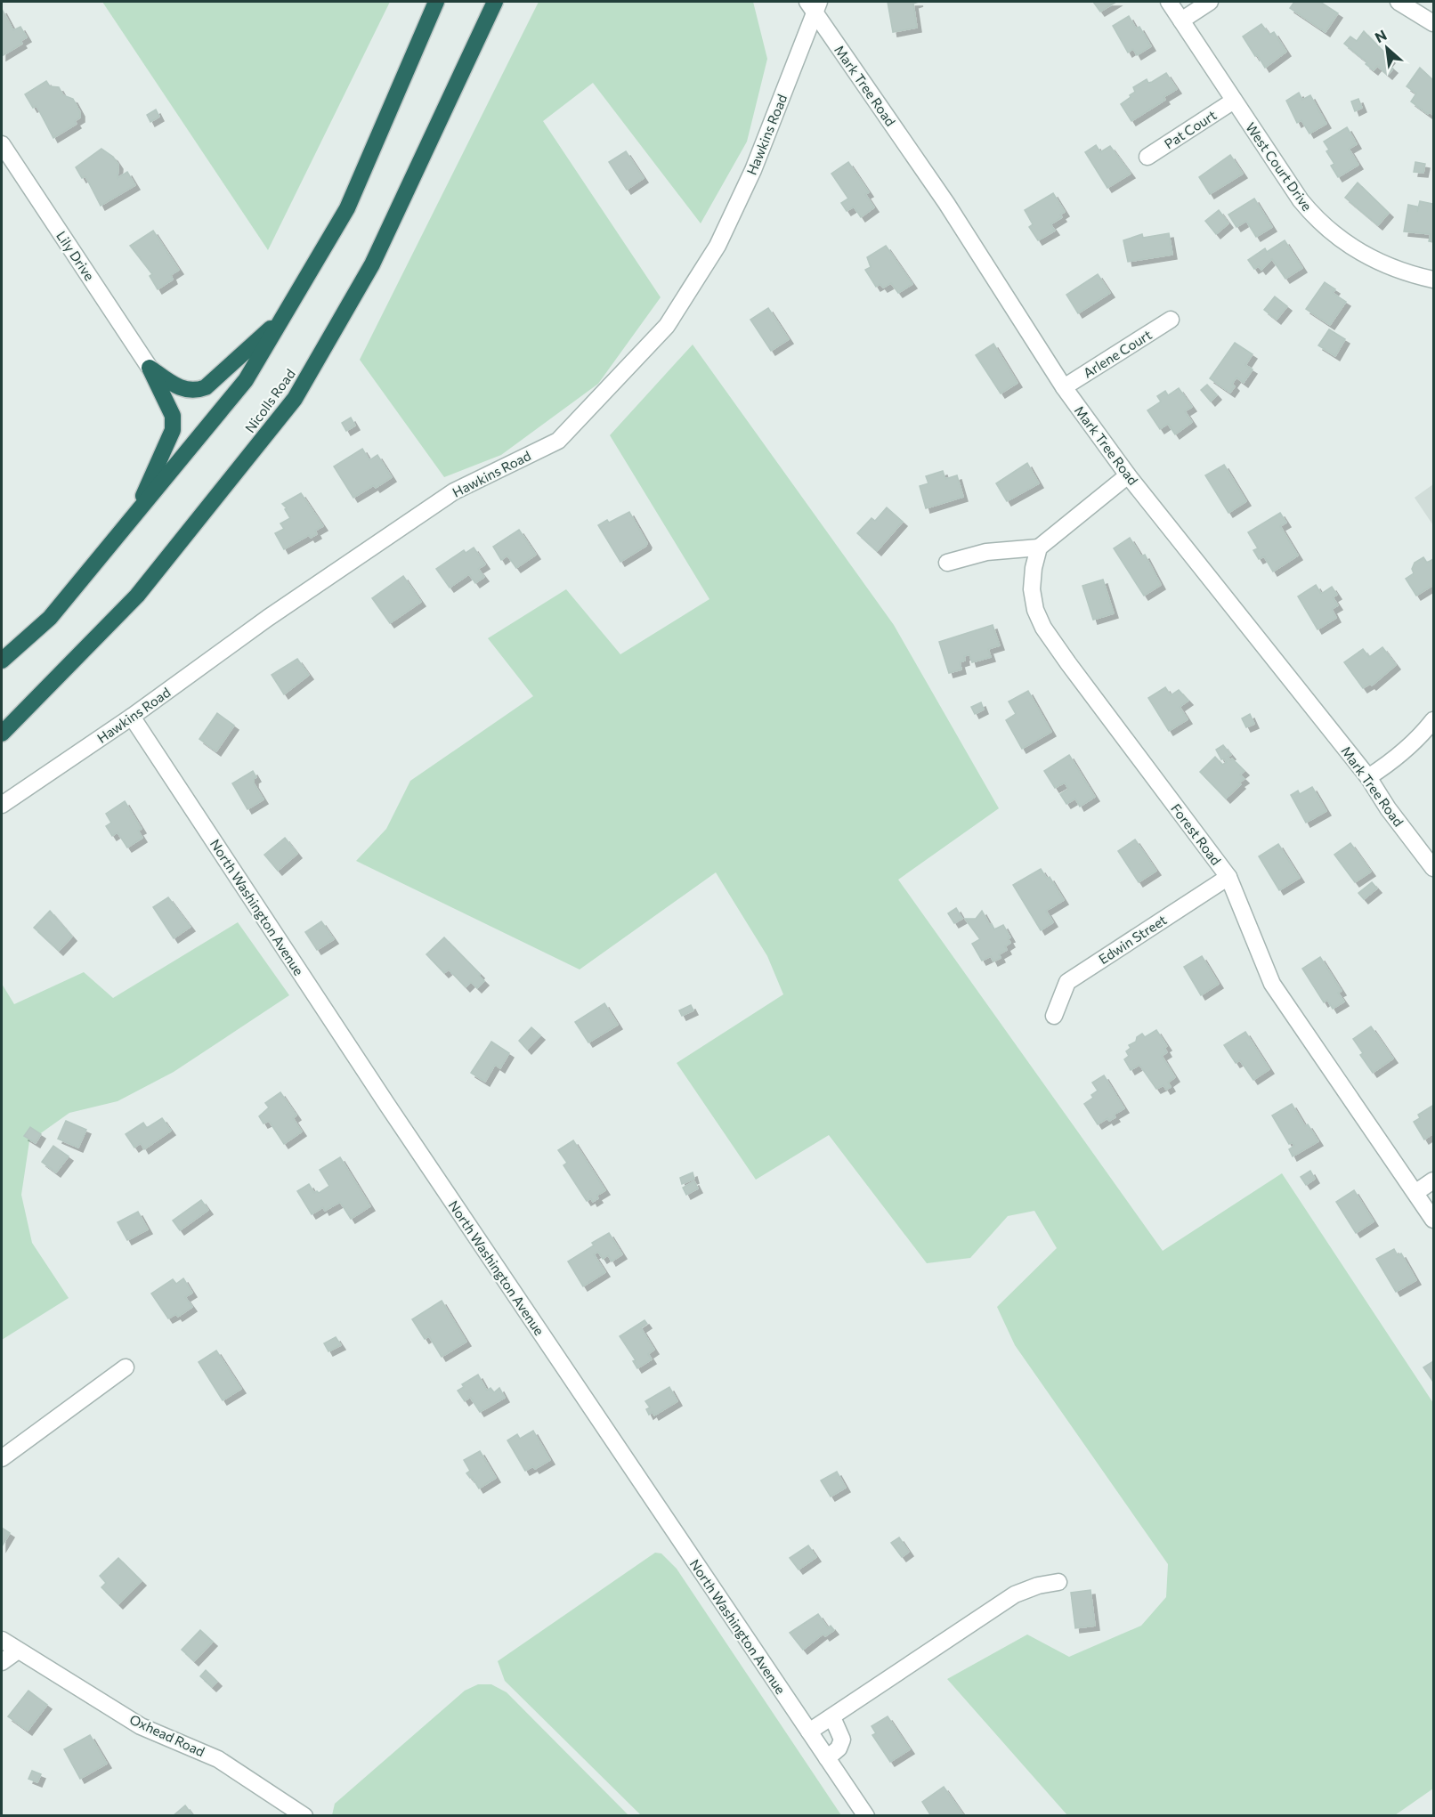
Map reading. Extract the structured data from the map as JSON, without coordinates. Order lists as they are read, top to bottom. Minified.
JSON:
{"streets":{"highway":["Nicolls Road"],"street":["Mark Tree Road","Pat Court","Hawkins Road","West Court Drive","Lily Drive","Arlene Court","Forest Road","North Washington Avenue","Edwin Street","Oxhead Road"]},"crossings":[["Mark Tree Road","Hawkins Road"],["Mark Tree Road","Arlene Court"],["Pat Court","West Court Drive"],["Hawkins Road","North Washington Avenue"],["Forest Road","Edwin Street"]],"north":"top left"}
